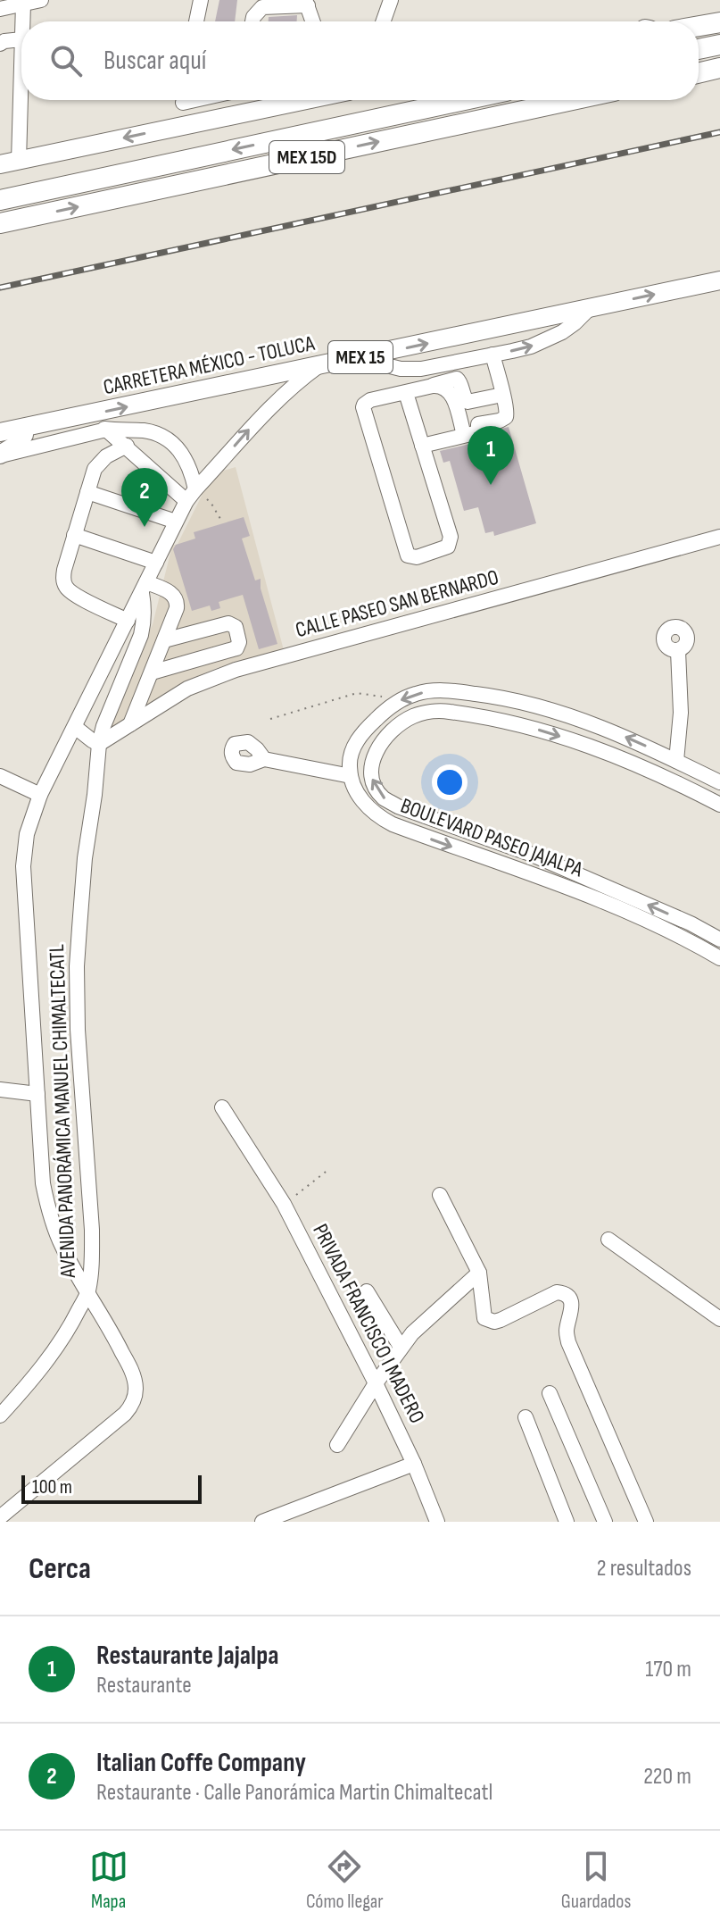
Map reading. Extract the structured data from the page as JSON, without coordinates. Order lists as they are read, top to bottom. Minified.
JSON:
{"streets":{"highway":["MEX 15D"],"main road":["MEX 15","CARRETERA MÉXICO - TOLUCA"],"street":["CALLE PASEO SAN BERNARDO","BOULEVARD PASEO JAJALPA","AVENIDA PANORÁMICA MANUEL CHIMALTECATL","PRIVADA FRANCISCO I MADERO"]},"crossings":[["CALLE PASEO SAN BERNARDO","AVENIDA PANORÁMICA MANUEL CHIMALTECATL"]],"one_way":["CARRETERA MÉXICO - TOLUCA","BOULEVARD PASEO JAJALPA"],"scale_bar":"100 m","page":{"search":"Buscar aquí","pins":["1","2"],"scale":"100 m","heading":["Cerca","2 resultados"],"list":[{"mark":"1","name":"Restaurante Jajalpa","note":"Restaurante","value":"170 m"},{"mark":"2","name":"Italian Coffe Company","note":"Restaurante · Calle Panorámica Martin Chimaltecatl","value":"220 m"}],"nav":["Mapa","Cómo llegar","Guardados"]}}
